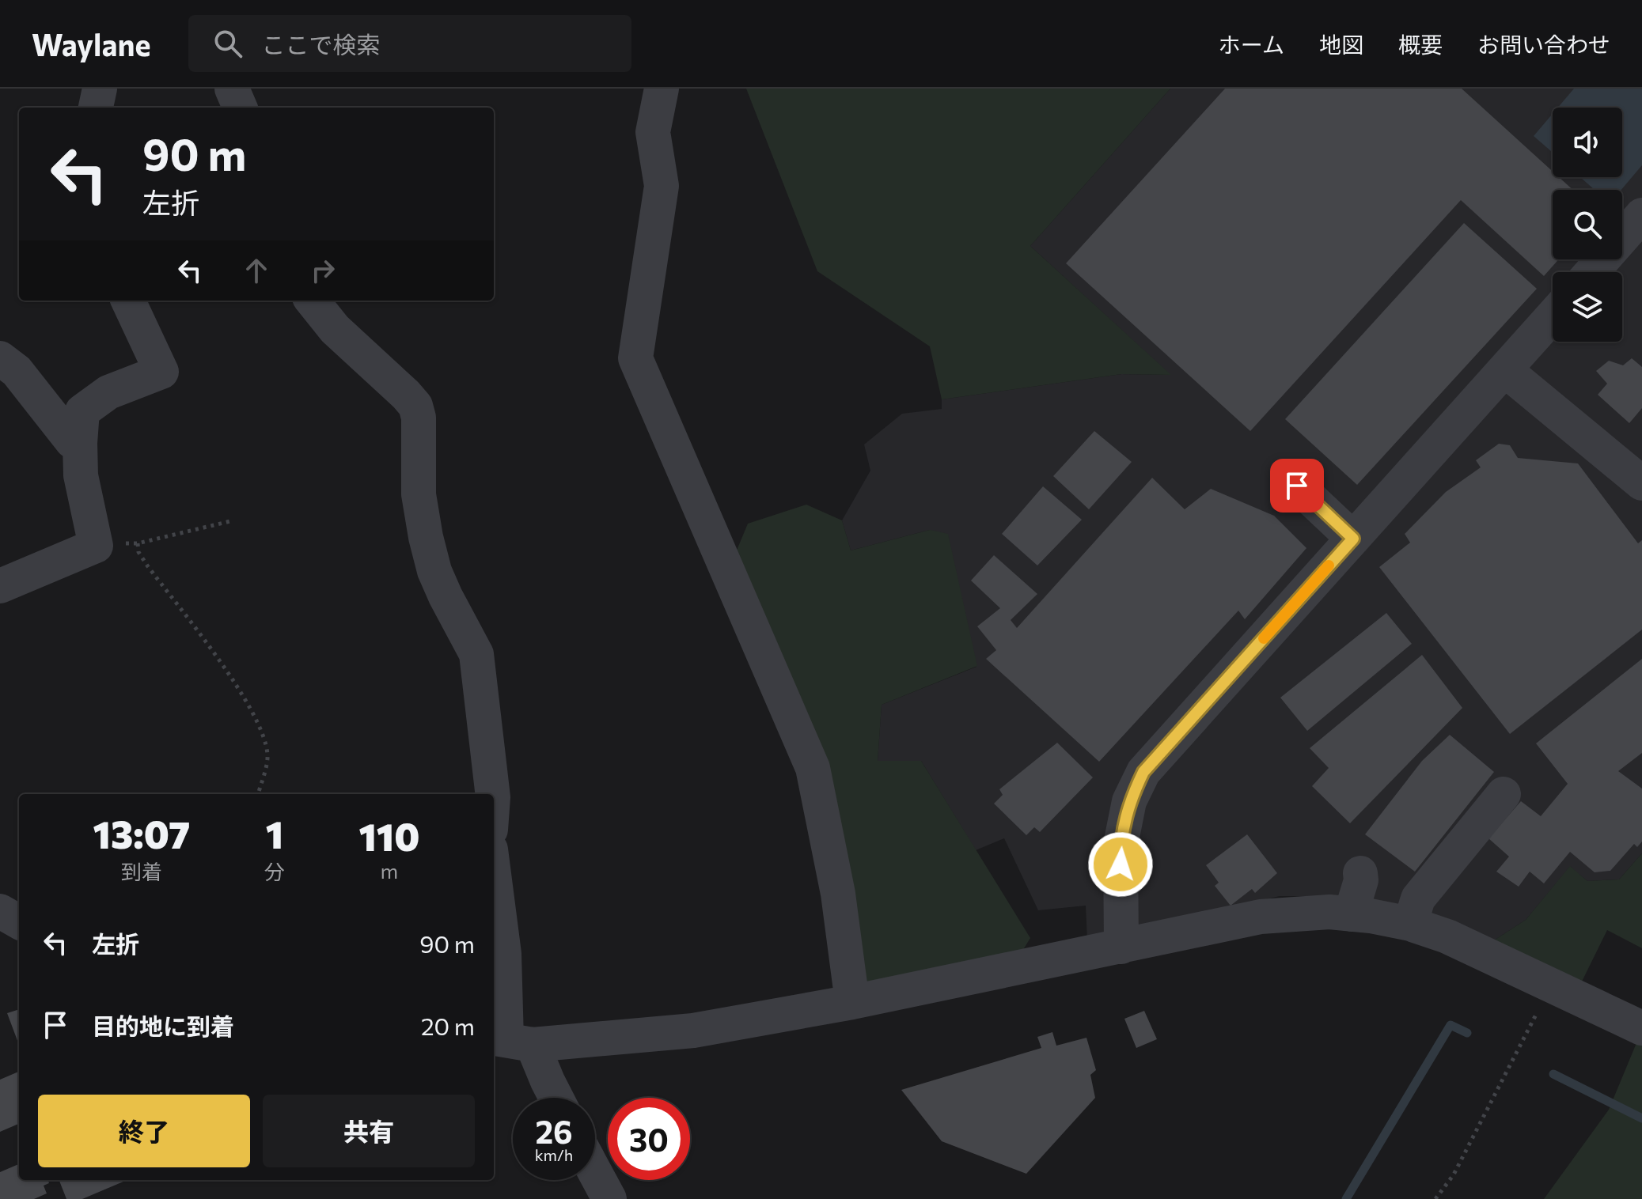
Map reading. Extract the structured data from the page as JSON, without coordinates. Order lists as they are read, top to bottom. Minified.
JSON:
{"page":{"header":"Waylane","search":"ここで検索","nav":["ホーム","地図","概要","お問い合わせ"],"turn":["90 m","左折"],"eta":["13:07","到着","1","分","110","m"],"list":[{"name":"左折","value":"90 m"},{"name":"目的地に到着","value":"20 m"}],"buttons":["終了","共有"],"speed":"26 km/h","limit":"30"}}
